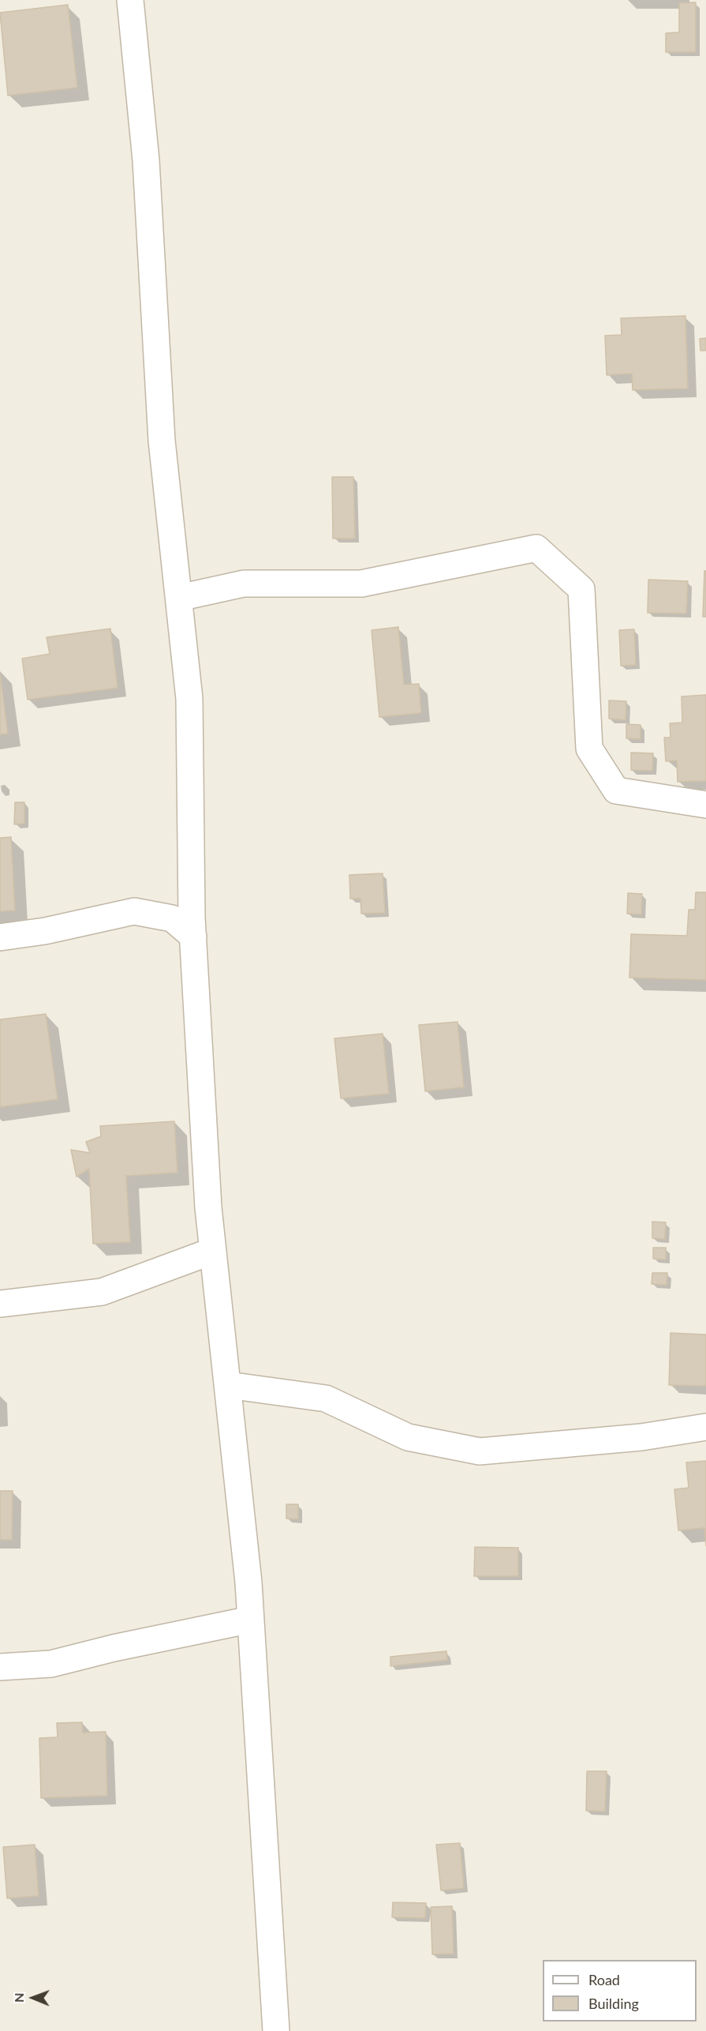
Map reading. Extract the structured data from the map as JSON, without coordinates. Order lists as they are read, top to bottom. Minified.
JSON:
{"legend":["Road","Building"],"north":"left"}
